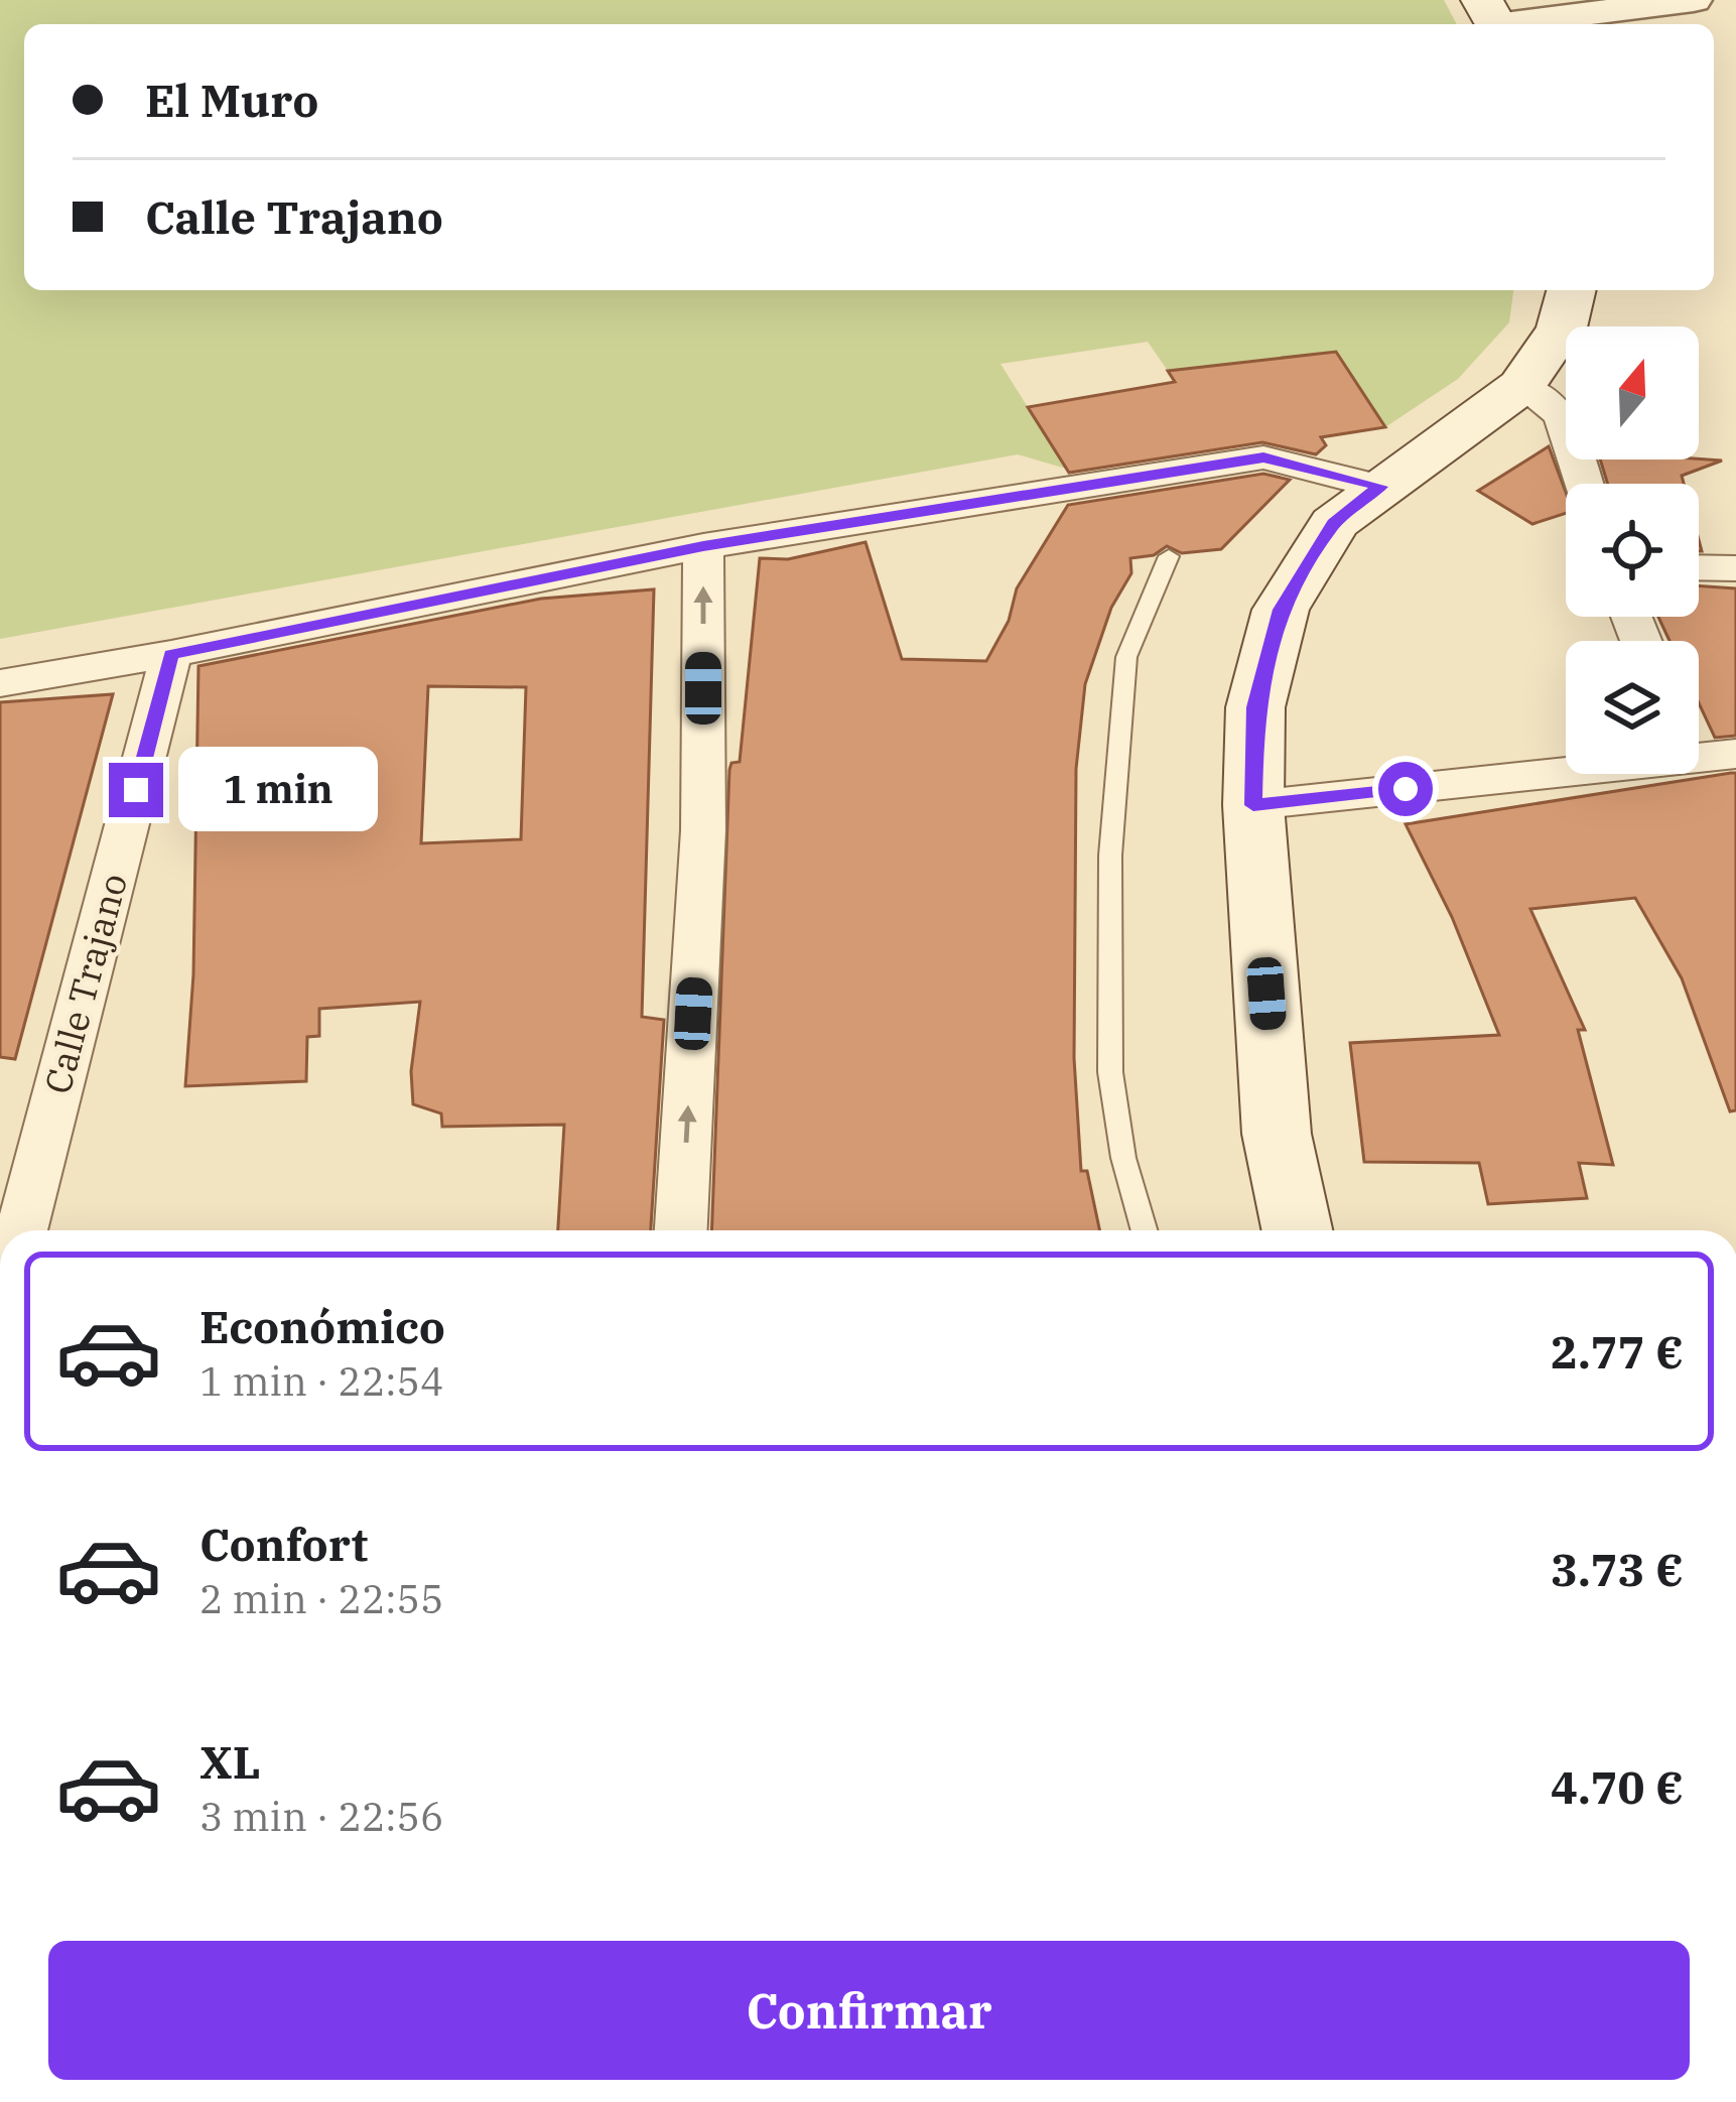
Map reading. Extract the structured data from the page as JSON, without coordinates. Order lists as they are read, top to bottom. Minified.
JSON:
{"streets":{"street":["Calle Trajano"]},"north":"top","page":{"banner":["El Muro","Calle Trajano"],"bubble":"1 min","list":[{"name":"Económico","note":"1 min · 22:54","value":"2.77 €"},{"name":"Confort","note":"2 min · 22:55","value":"3.73 €"},{"name":"XL","note":"3 min · 22:56","value":"4.70 €"}],"buttons":"Confirmar"}}
